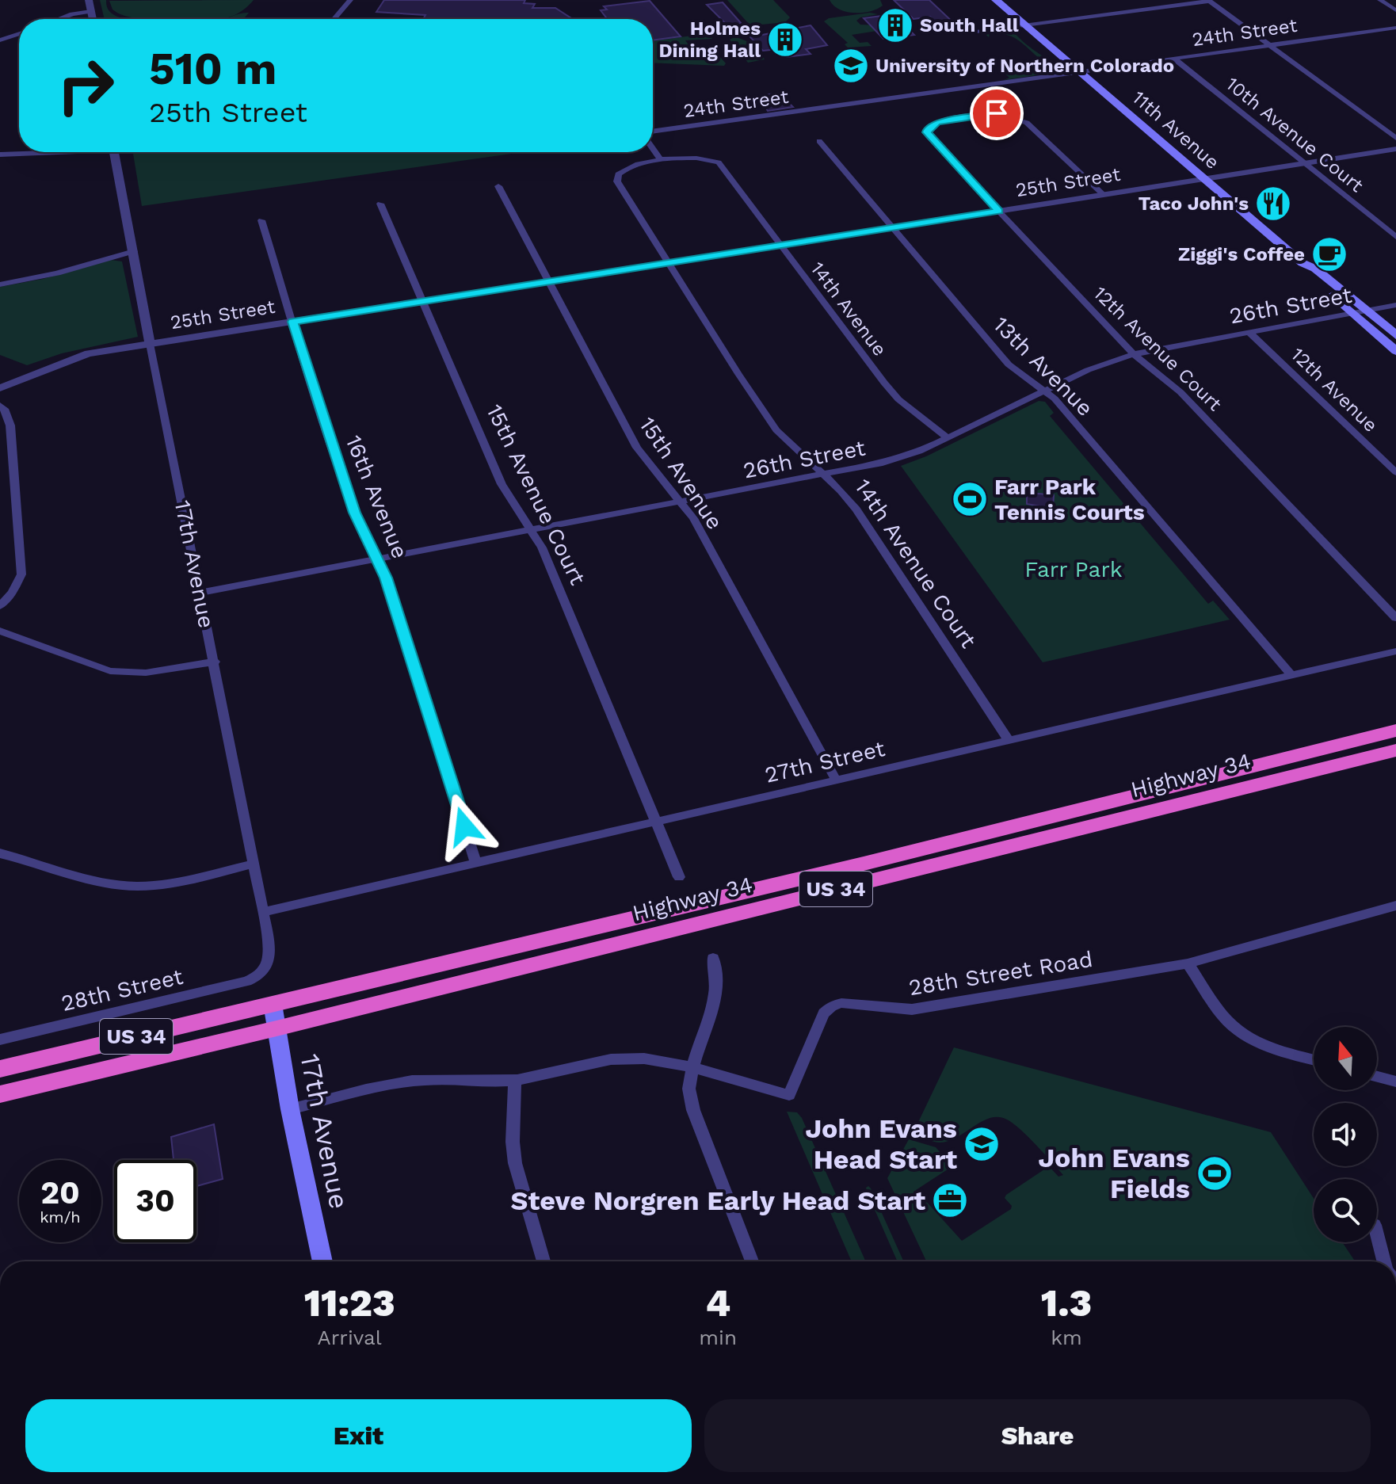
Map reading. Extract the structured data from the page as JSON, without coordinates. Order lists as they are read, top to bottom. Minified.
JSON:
{"streets":{"highway":["Highway 34","US 34"],"main road":["11th Avenue","17th Avenue"],"street":["24th Street","10th Avenue Court","25th Street","26th Street","14th Avenue","12th Avenue Court","13th Avenue","12th Avenue","15th Avenue","15th Avenue Court","16th Avenue","14th Avenue Court","27th Street","28th Street Road","28th Street"]},"crossings":[["24th Street","11th Avenue"],["24th Street","10th Avenue Court"],["11th Avenue","25th Street"],["11th Avenue","26th Street"],["10th Avenue Court","25th Street"],["25th Street","14th Avenue"],["25th Street","12th Avenue Court"],["25th Street","13th Avenue"],["25th Street","15th Avenue"],["25th Street","15th Avenue Court"],["25th Street","16th Avenue"],["25th Street","14th Avenue Court"],["25th Street","17th Avenue"],["26th Street","14th Avenue"],["26th Street","12th Avenue Court"],["26th Street","13th Avenue"],["26th Street","12th Avenue"],["26th Street","15th Avenue"],["26th Street","15th Avenue Court"],["26th Street","16th Avenue"],["26th Street","14th Avenue Court"],["26th Street","17th Avenue"],["14th Avenue","14th Avenue Court"],["13th Avenue","27th Street"],["15th Avenue","27th Street"],["15th Avenue Court","27th Street"],["16th Avenue","27th Street"],["14th Avenue Court","27th Street"],["17th Avenue","27th Street"],["17th Avenue","Highway 34"],["17th Avenue","28th Street Road"],["17th Avenue","28th Street"]],"parks":["Farr Park"],"places":{"building":["South Hall","Holmes Dining Hall"],"school or university":["University of Northern Colorado","John Evans Head Start"],"restaurant":["Taco John's"],"cafe":["Ziggi's Coffee"],"sports":["Farr Park Tennis Courts","John Evans Fields"],"office":["Steve Norgren Early Head Start"]},"north":"top","page":{"turn":["510 m","25th Street"],"speed":"20 km/h","limit":"30","eta":["11:23","Arrival","4","min","1.3","km"],"buttons":["Exit","Share"]}}
